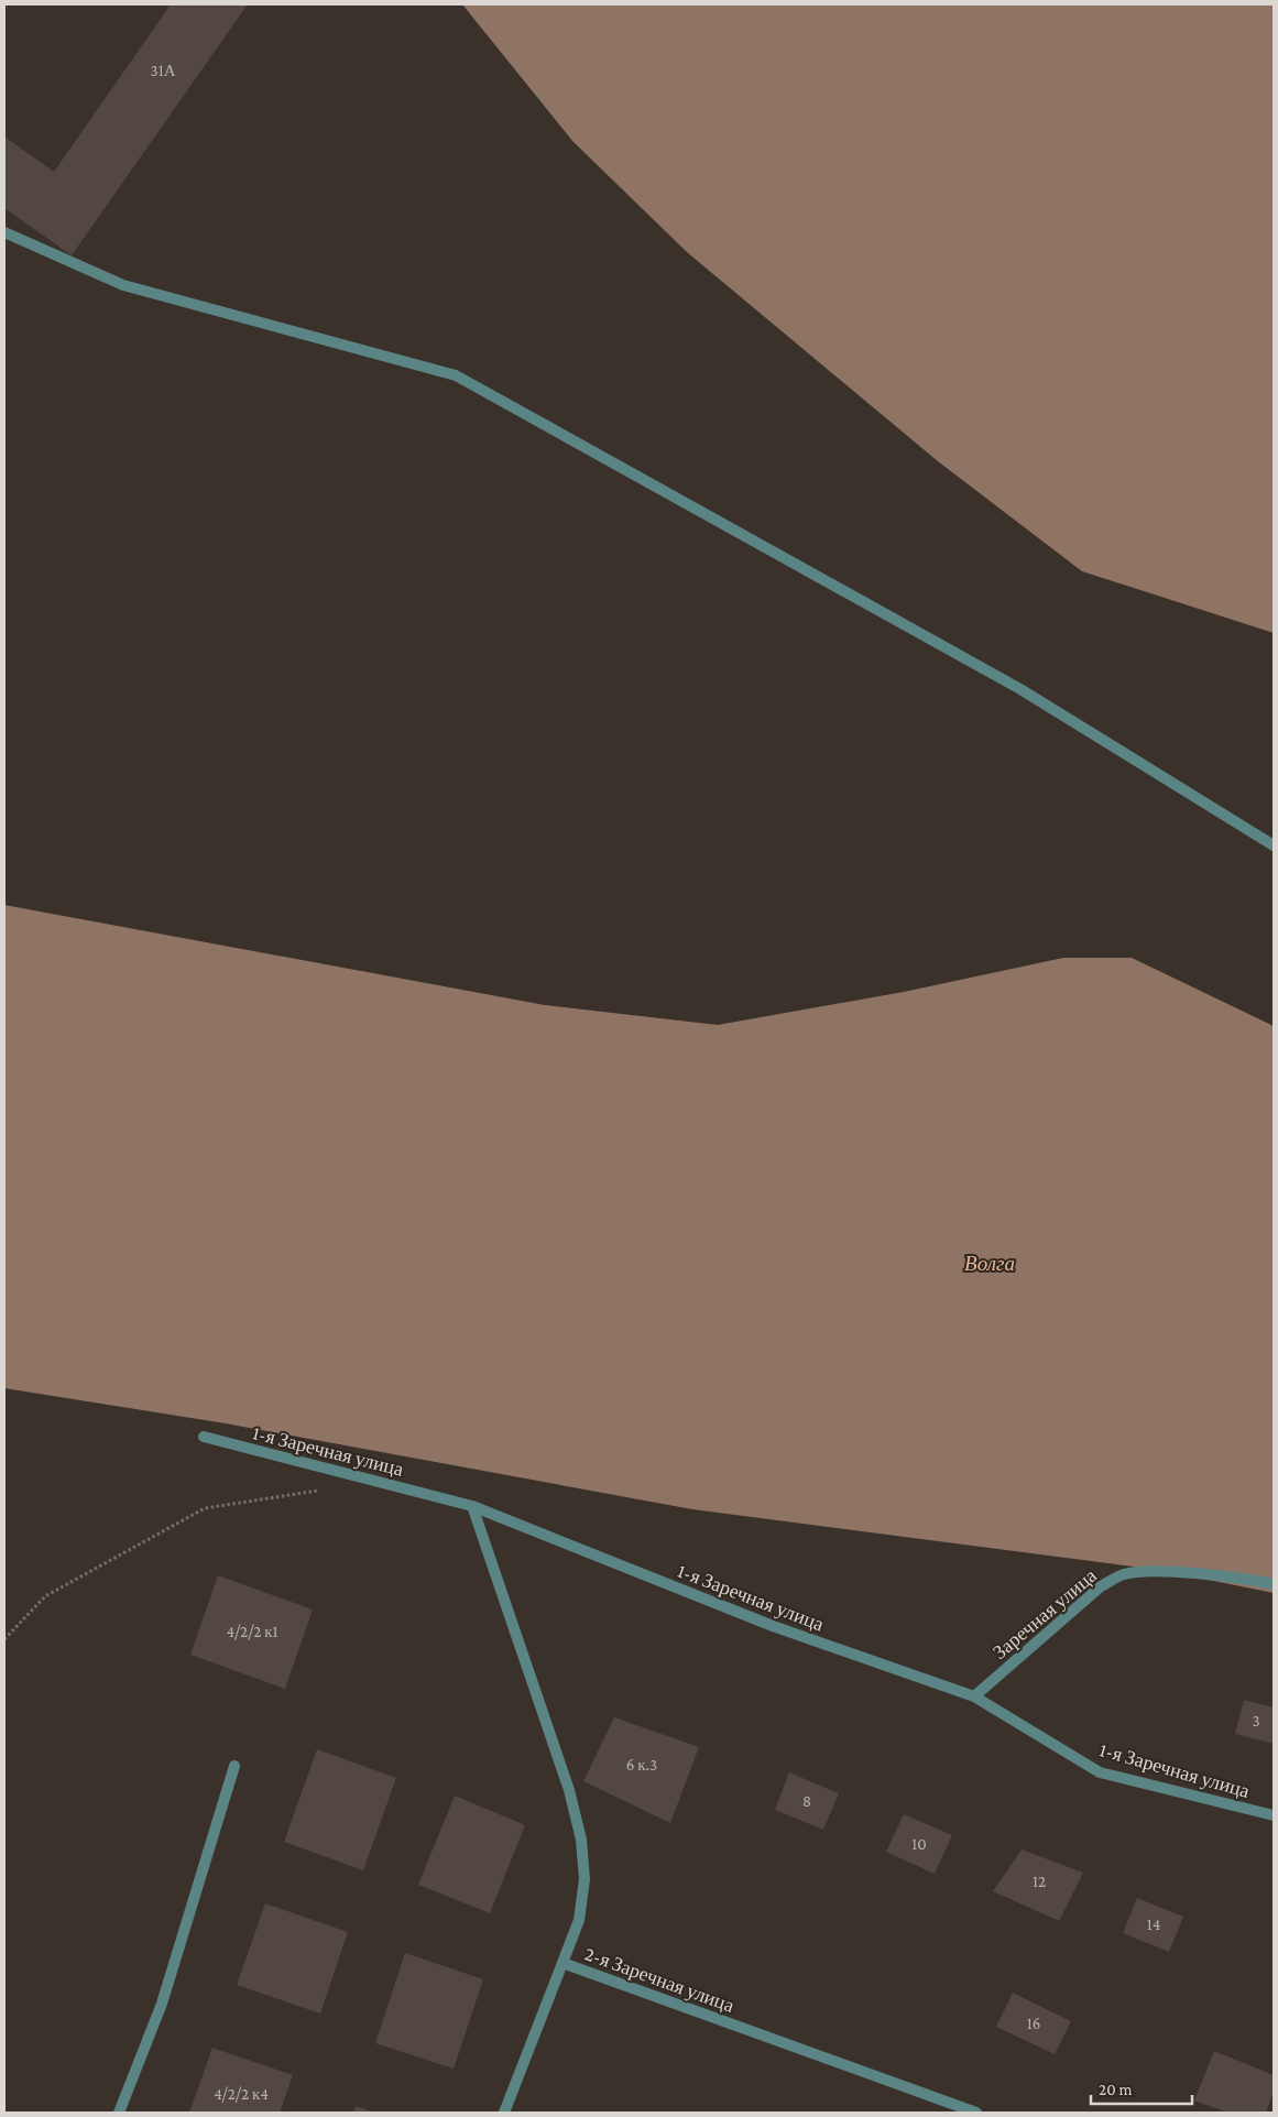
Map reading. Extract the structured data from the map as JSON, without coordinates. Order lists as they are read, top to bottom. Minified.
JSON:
{"streets":{"street":["1-я Заречная улица","Заречная улица","2-я Заречная улица"]},"crossings":[["1-я Заречная улица","Заречная улица"],["1-я Заречная улица","2-я Заречная улица"]],"water":["Волга"],"house_numbers":["31А","4/2/2 к1","3","6 к.3","8","10","12","14","16","4/2/2 к4"],"scale_bar":"20 m"}
